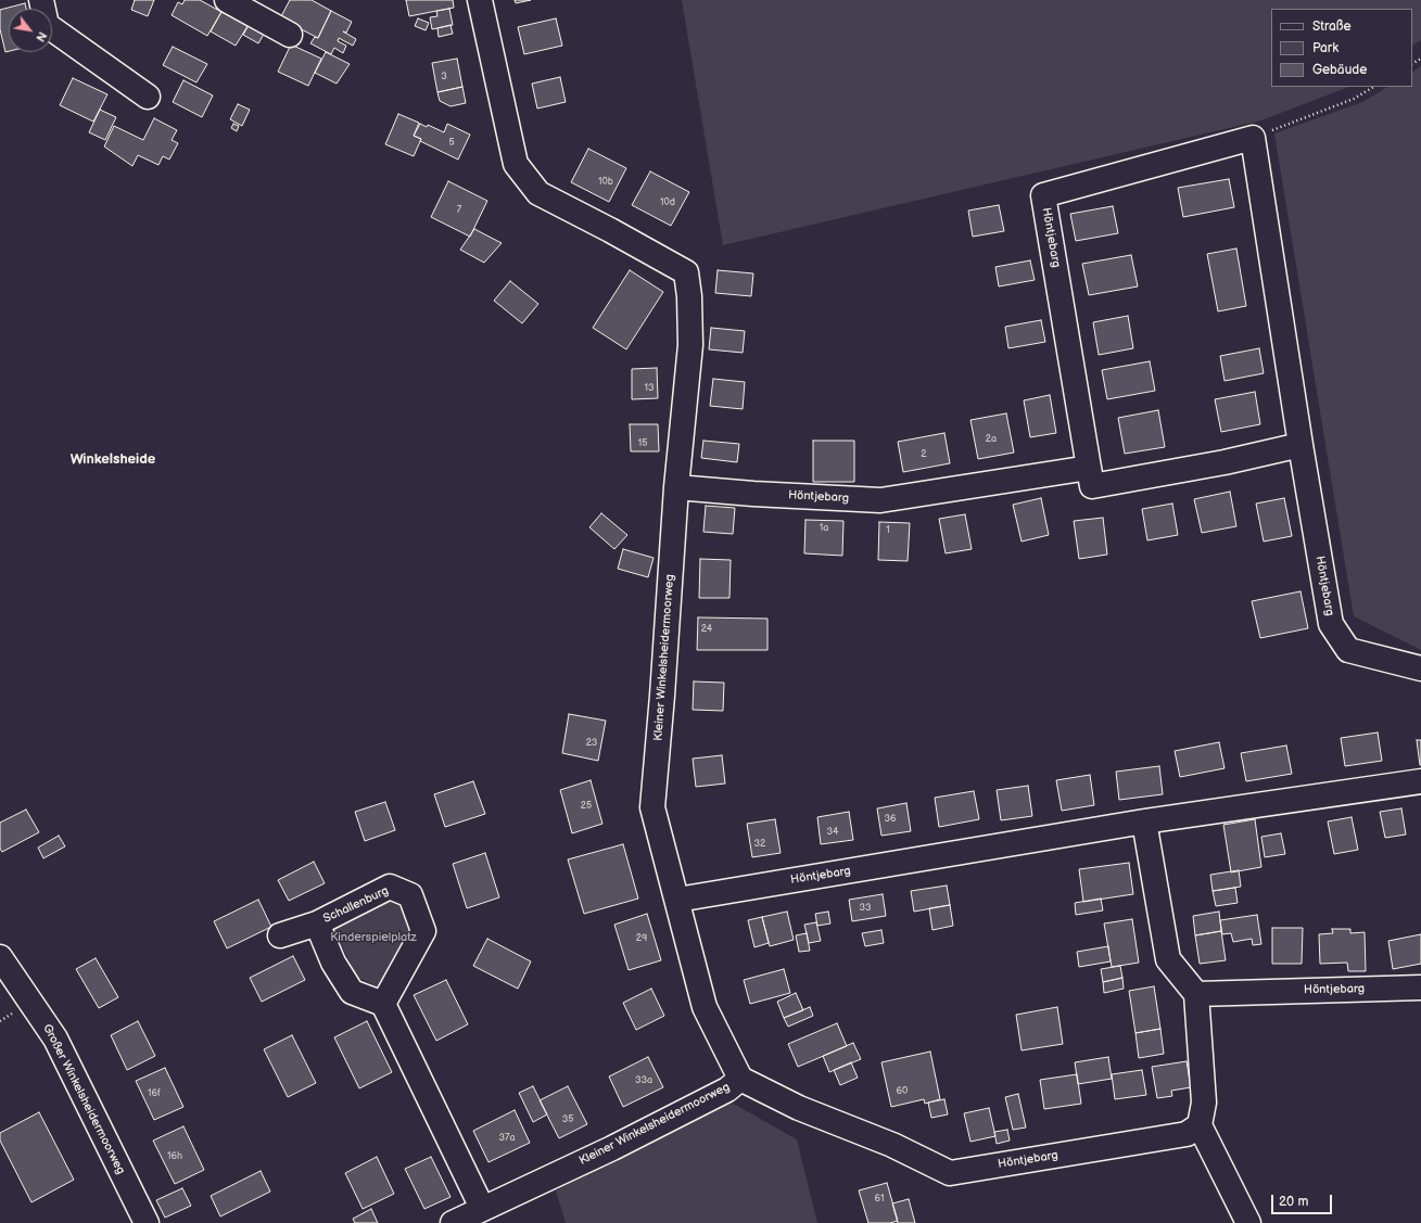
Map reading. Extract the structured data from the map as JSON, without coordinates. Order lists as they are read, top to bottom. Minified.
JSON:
{"streets":{"street":["Höntjebarg","Kleiner Winkelsheidermoorweg","Schallenburg","Großer Winkelsheidermoorweg"]},"crossings":[["Höntjebarg","Kleiner Winkelsheidermoorweg"]],"districts":["Winkelsheide"],"parks":["Kinderspielplatz"],"house_numbers":["3","5","10b","10d","7","13","2a","15","2","1a","1","24","23","25","36","34","32","33","29","33a","60","16f","35","37a","16h","61"],"legend":["Straße","Park","Gebäude"],"scale_bar":"20 m","north":"bottom right"}
